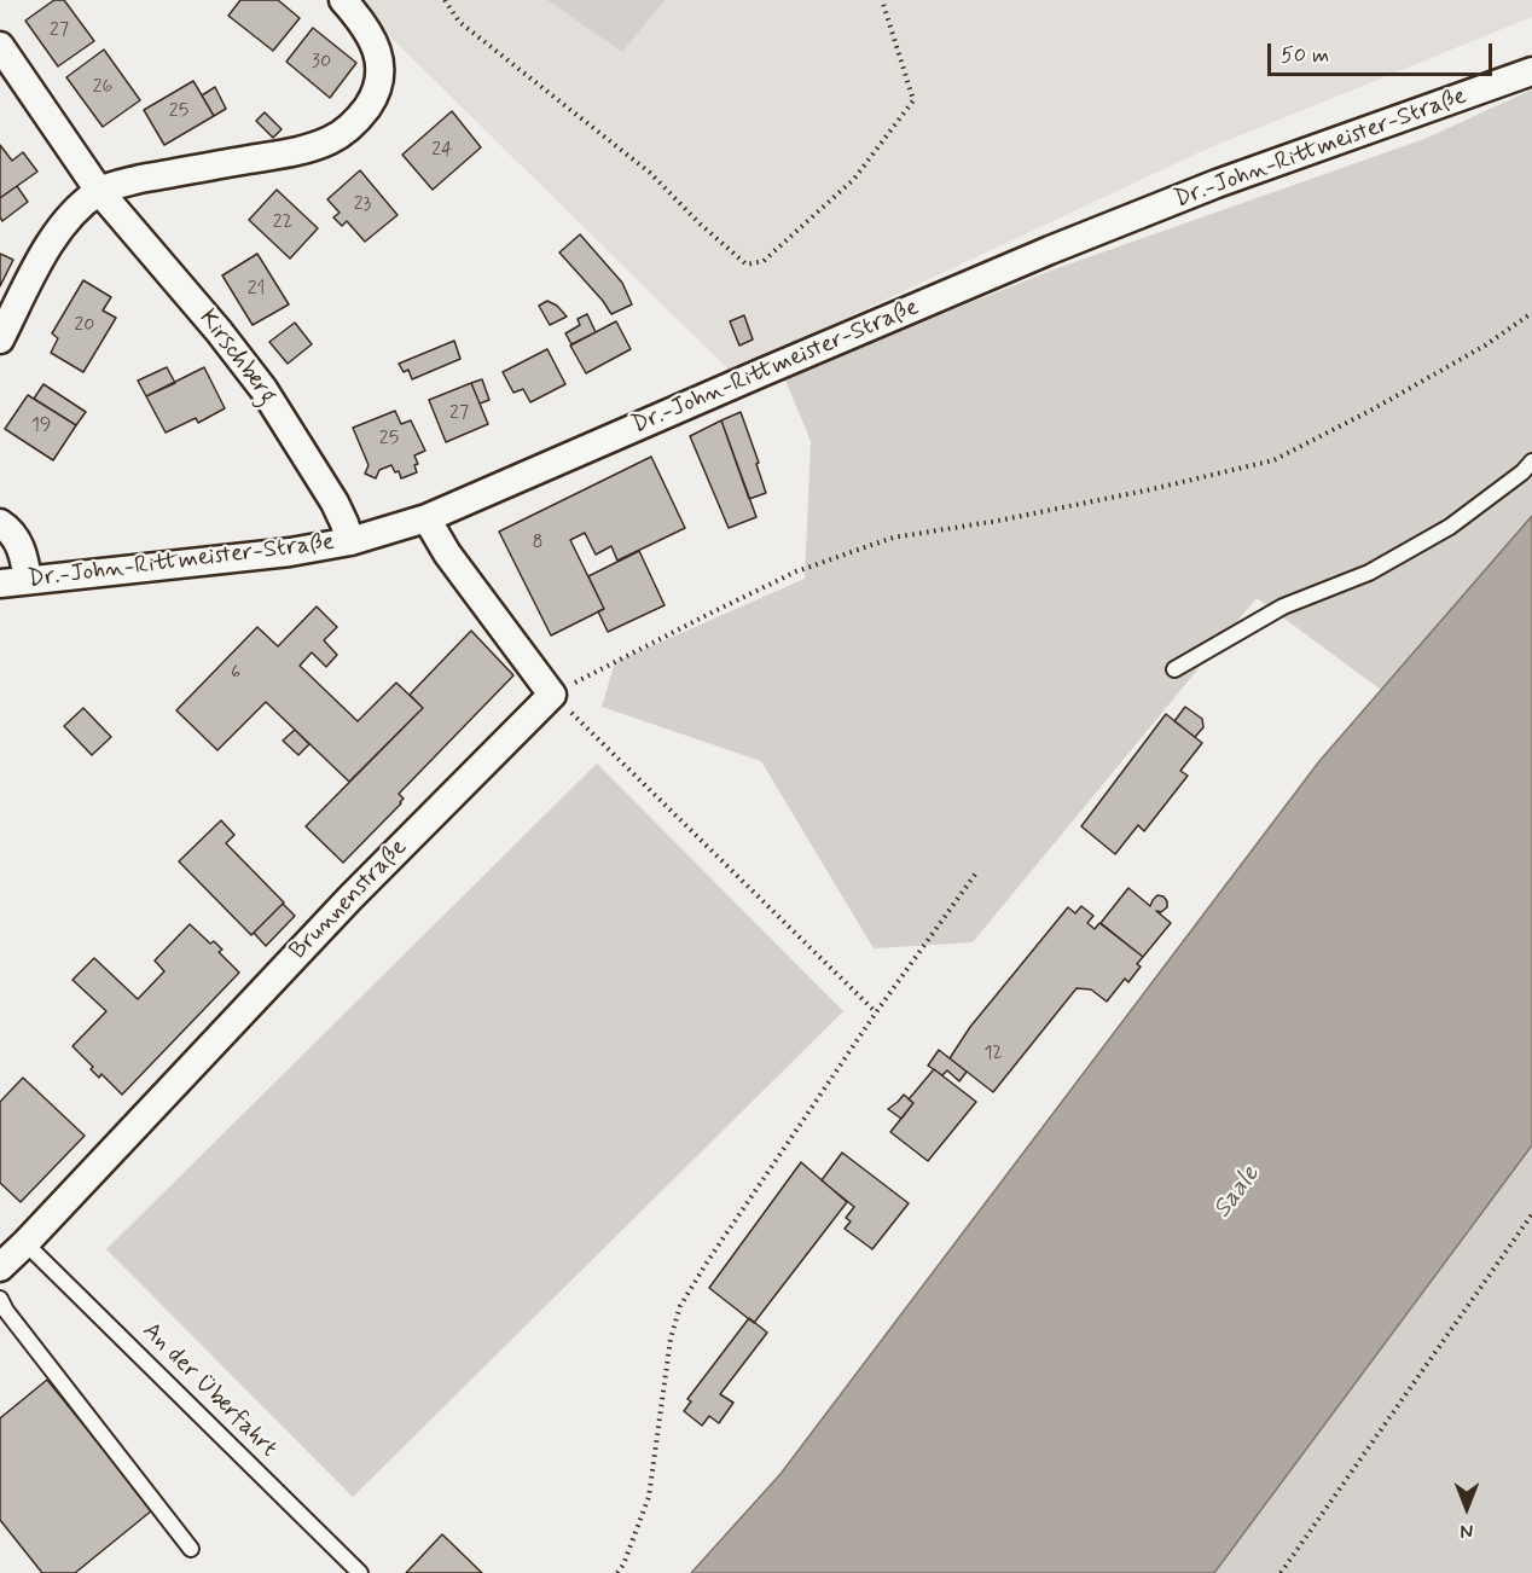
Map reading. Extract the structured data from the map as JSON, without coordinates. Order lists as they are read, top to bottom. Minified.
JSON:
{"streets":{"street":["Dr.-John-Rittmeister-Straße","Kirschberg","Brunnenstraße"],"lane":["An der Überfahrt"]},"crossings":[["Dr.-John-Rittmeister-Straße","Kirschberg"],["Brunnenstraße","An der Überfahrt"]],"water":["Saale"],"house_numbers":["27","30","26","25","24","23","22","21","20","27","19","25","8","6","12"],"scale_bar":"50 m","north":"bottom"}
